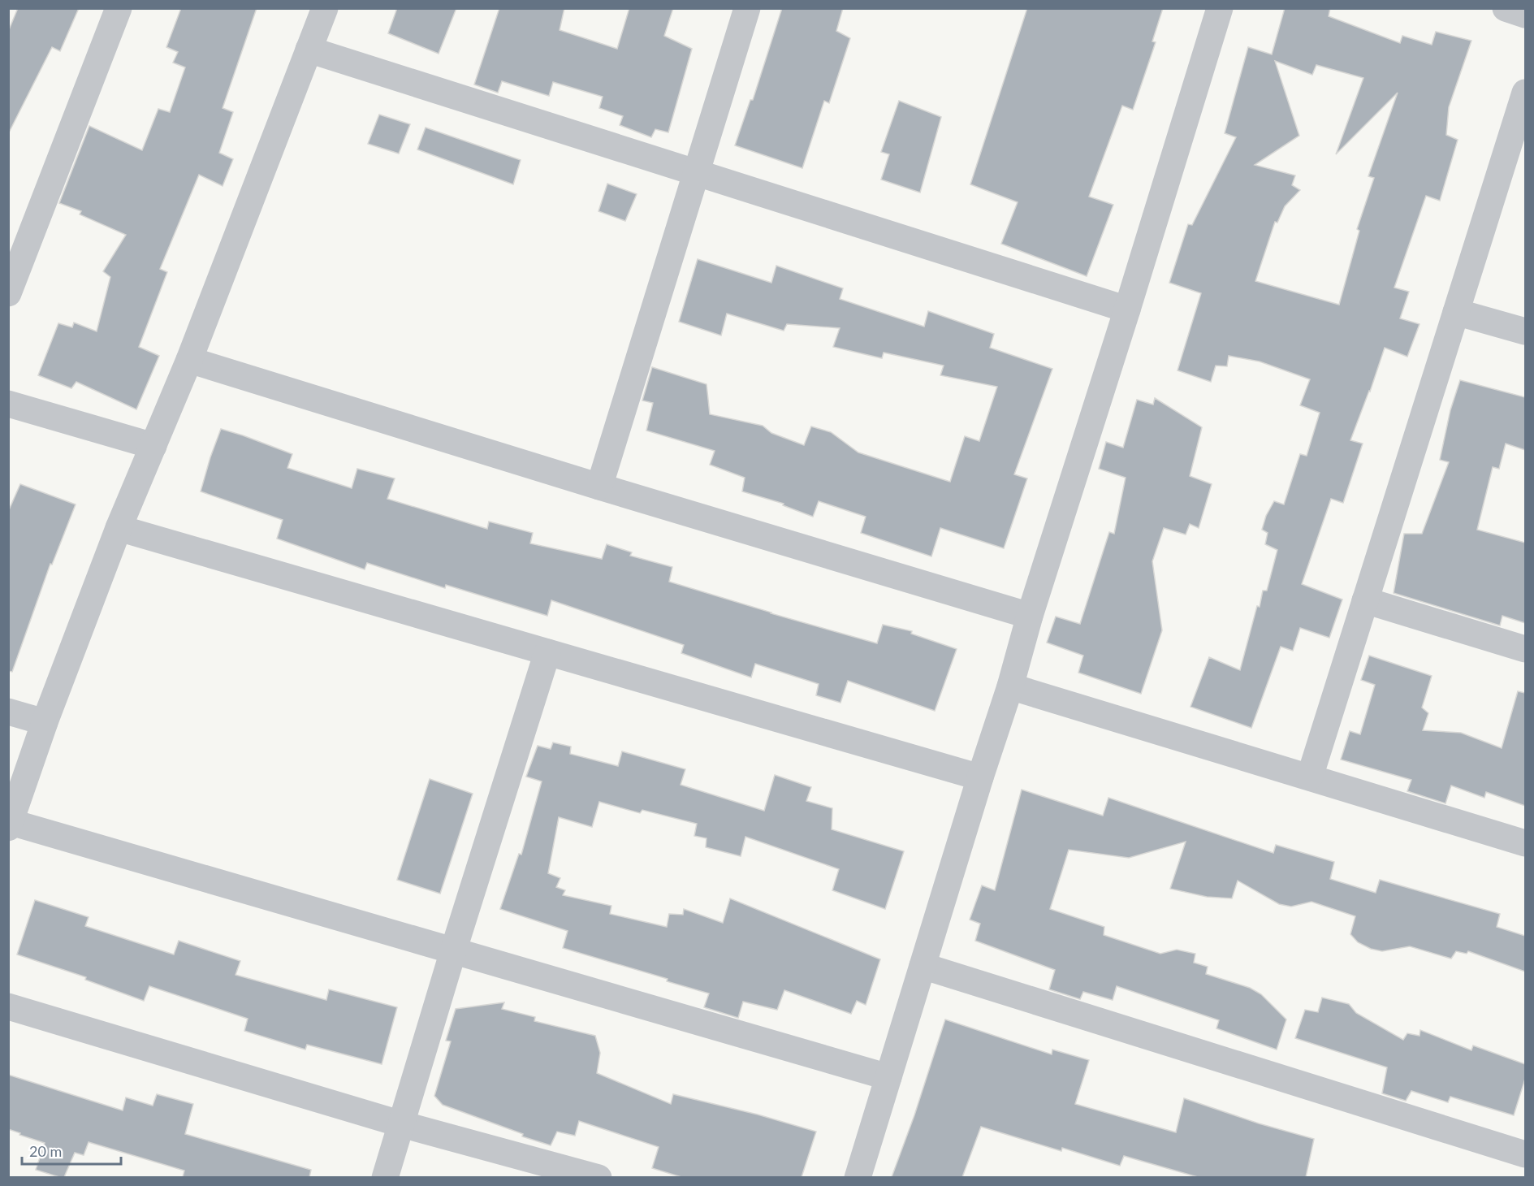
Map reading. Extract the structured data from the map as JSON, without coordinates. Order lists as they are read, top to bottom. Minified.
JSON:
{"scale_bar":"20 m"}
